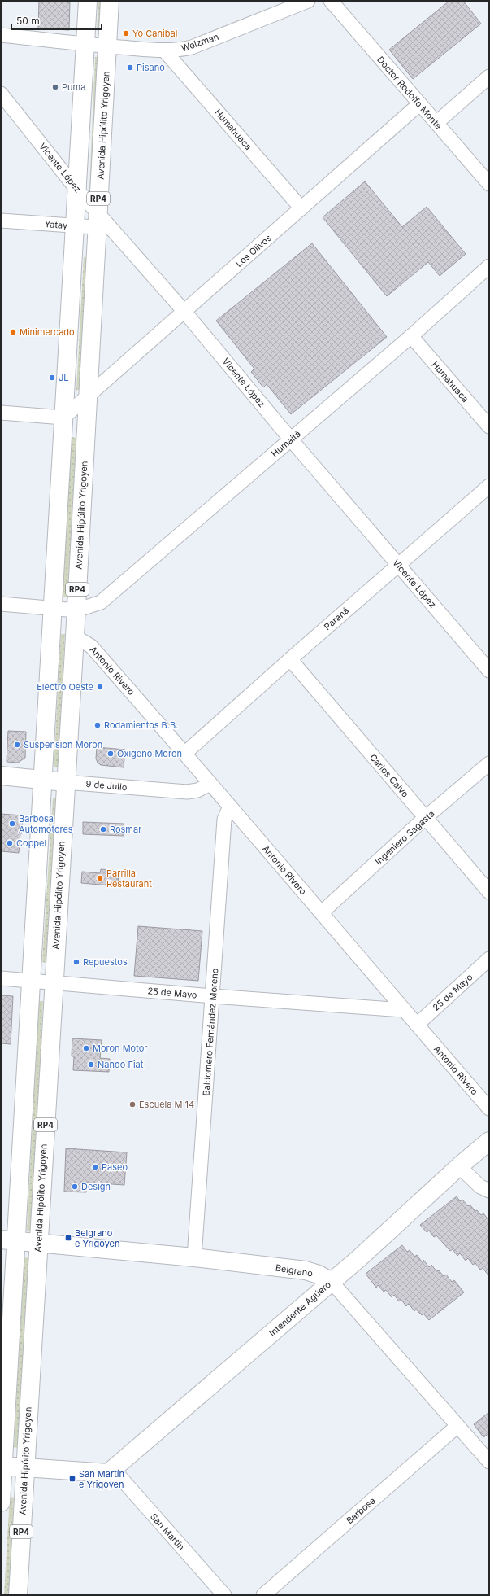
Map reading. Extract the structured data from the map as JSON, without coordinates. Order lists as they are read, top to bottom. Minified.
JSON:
{"streets":{"main road":["Avenida Hipólito Yrigoyen","RP4","9 de Julio","Belgrano","Intendente Agüero"],"street":["Weizman","Doctor Rodolfo Monte","Humahuaca","Vicente López","Yatay","Los Olivos","Humaitá","Paraná","Antonio Rivero","Carlos Calvo","Ingeniero Sagasta","25 de Mayo","Baldomero Fernández Moreno","Barbosa","San Martín"]},"crossings":[["Weizman","Avenida Hipólito Yrigoyen"],["Weizman","Humahuaca"],["Weizman","RP4"],["Doctor Rodolfo Monte","Los Olivos"],["Avenida Hipólito Yrigoyen","Vicente López"],["Avenida Hipólito Yrigoyen","Yatay"],["Avenida Hipólito Yrigoyen","Los Olivos"],["Avenida Hipólito Yrigoyen","Humaitá"],["Avenida Hipólito Yrigoyen","Antonio Rivero"],["Avenida Hipólito Yrigoyen","9 de Julio"],["Avenida Hipólito Yrigoyen","25 de Mayo"],["Avenida Hipólito Yrigoyen","Belgrano"],["Humahuaca","Los Olivos"],["Humahuaca","Humaitá"],["Vicente López","RP4"],["Vicente López","Yatay"],["Vicente López","Los Olivos"],["Vicente López","Humaitá"],["Vicente López","Paraná"],["RP4","Yatay"],["RP4","Los Olivos"],["RP4","9 de Julio"],["RP4","25 de Mayo"],["RP4","Belgrano"],["Paraná","Antonio Rivero"],["Paraná","Carlos Calvo"],["Antonio Rivero","9 de Julio"],["Antonio Rivero","Ingeniero Sagasta"],["Antonio Rivero","25 de Mayo"],["Antonio Rivero","Baldomero Fernández Moreno"],["Carlos Calvo","Ingeniero Sagasta"],["25 de Mayo","Baldomero Fernández Moreno"],["Baldomero Fernández Moreno","Belgrano"],["Belgrano","Intendente Agüero"],["Belgrano","Barbosa"],["Intendente Agüero","San Martín"]],"places":{"other":["Yo Canibal","Pisano","Puma","Minimercado","JL","Electro Oeste","Rodamientos B.B.","Suspension Moron","Oxigeno Moron","Barbosa Automotores","Rosmar","Coppel","Parrilla Restaurant","Repuestos","Moron Motor","Nando Fiat","Escuela M 14","Paseo","Design"],"transit":["Belgrano e Yrigoyen","San Martín e Yrigoyen"]},"scale_bar":"50 m"}
